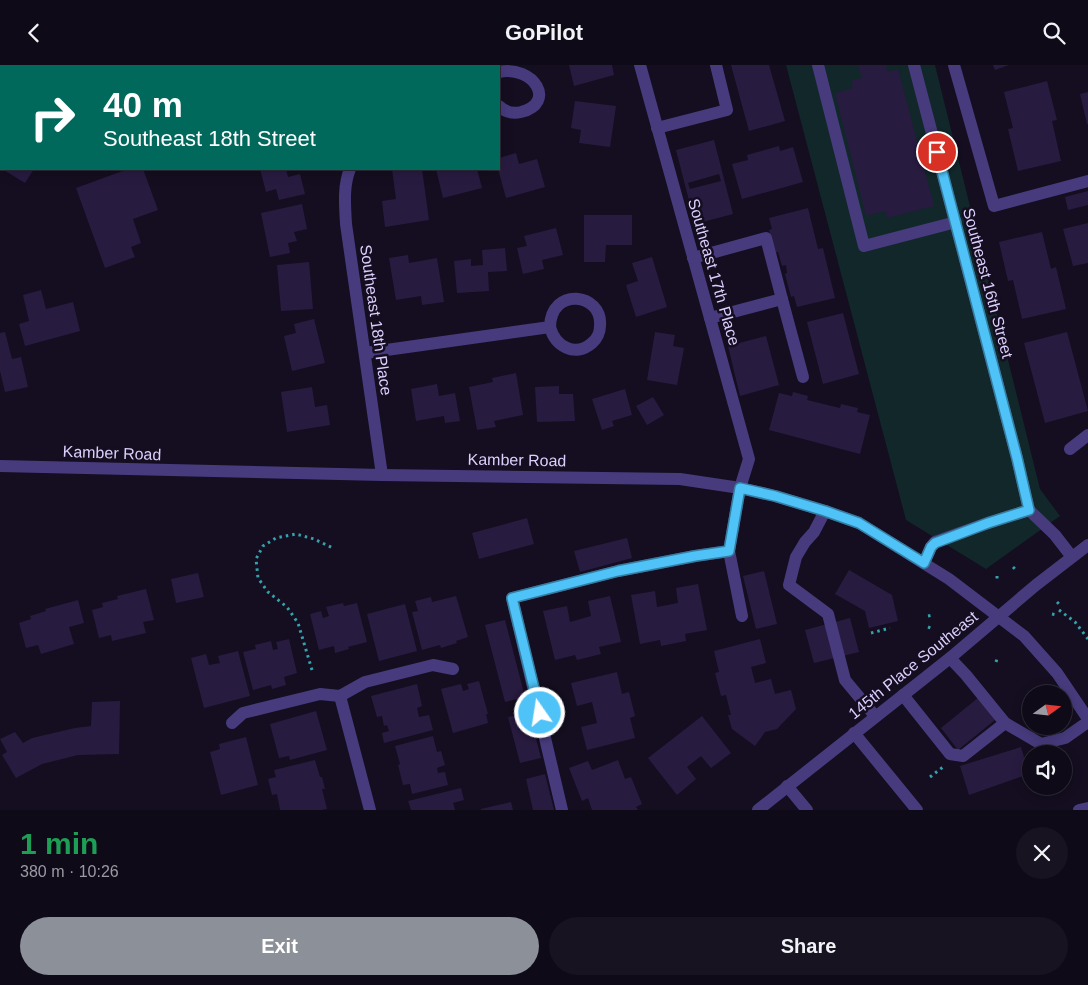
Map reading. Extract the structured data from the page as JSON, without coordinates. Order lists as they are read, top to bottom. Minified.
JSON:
{"streets":{"street":["Southeast 17th Place","Southeast 16th Street","Southeast 18th Place","Kamber Road","145th Place Southeast"]},"crossings":[["Southeast 17th Place","Kamber Road"],["Southeast 18th Place","Kamber Road"],["Kamber Road","145th Place Southeast"]],"north":"right","page":{"header":"GoPilot","turn":["40 m","Southeast 18th Street"],"heading":["1 min","380 m · 10:26"],"buttons":["Exit","Share"]}}
